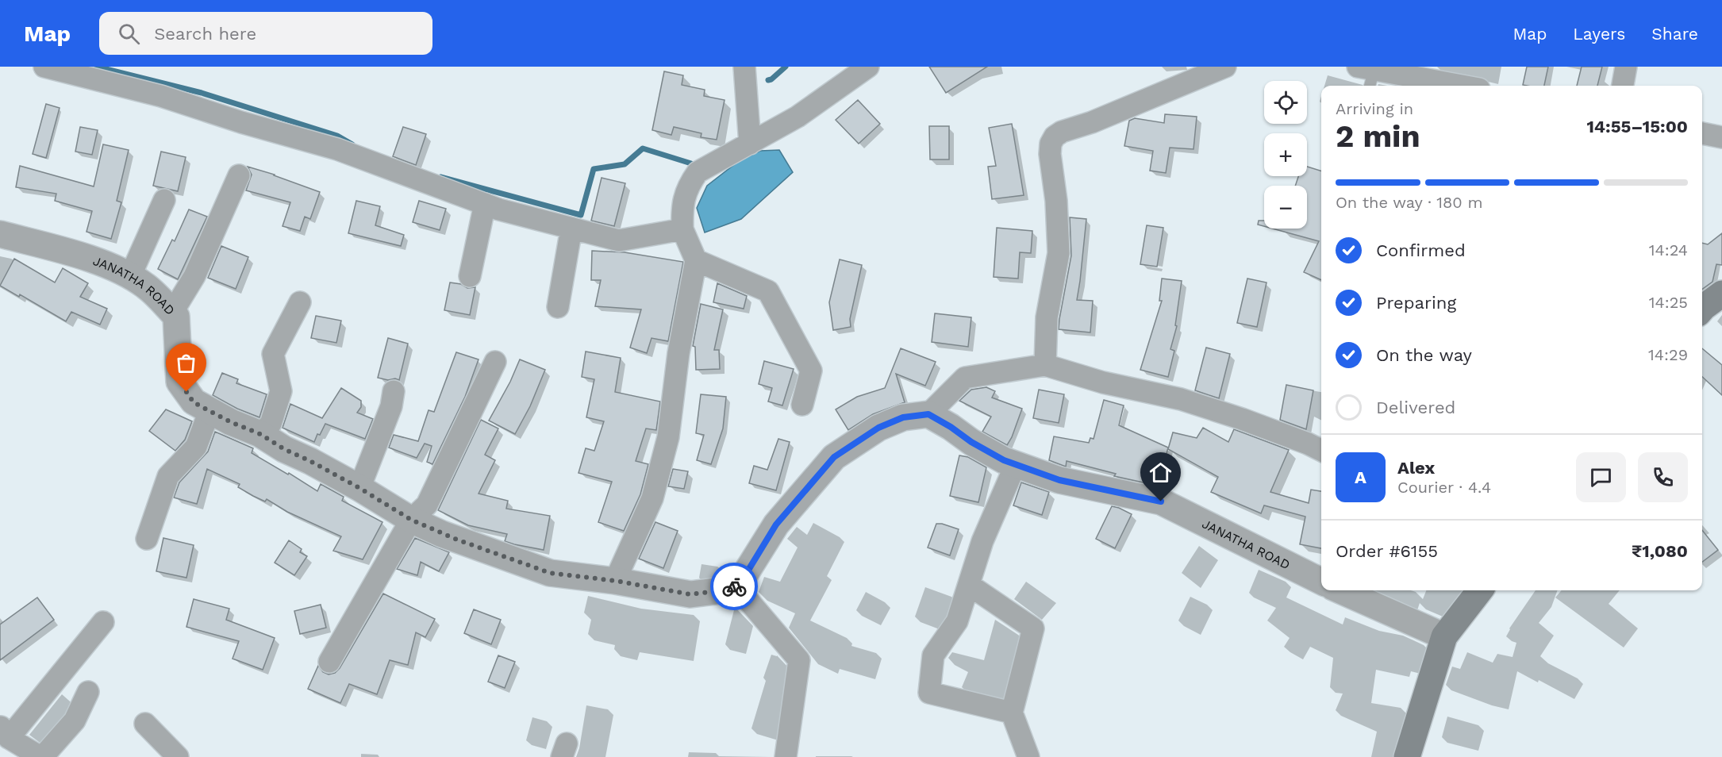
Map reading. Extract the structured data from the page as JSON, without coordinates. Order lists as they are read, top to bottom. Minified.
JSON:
{"streets":{"street":["JANATHA ROAD"]},"page":{"header":"Map","search":"Search here","nav":["Map","Layers","Share"],"map_buttons":["+","−"],"heading":["2 min","Arriving in","14:55–15:00"],"panel":["Alex","Courier · 4.4","Order #6155","₹1,080"],"bar":"On the way · 180 m","list":[["Confirmed","14:24"],["Preparing","14:25"],["On the way","14:29"],"Delivered"],"round":"A"}}
